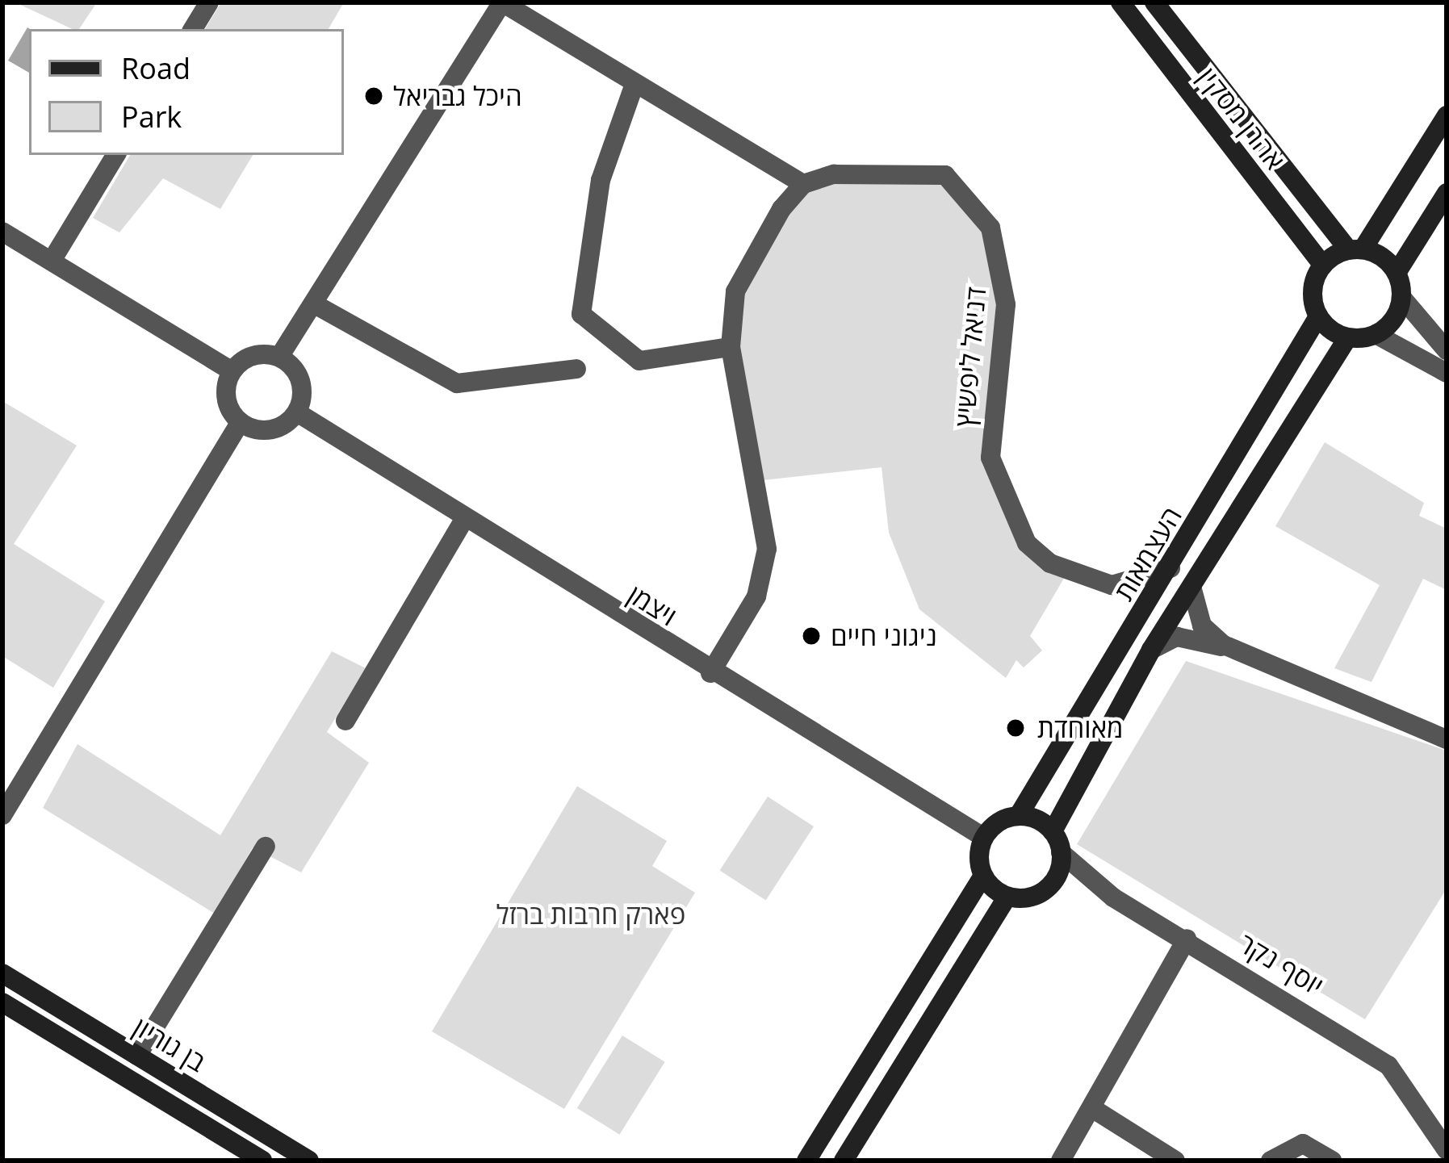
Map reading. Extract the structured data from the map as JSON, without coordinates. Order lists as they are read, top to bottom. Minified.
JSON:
{"streets":{"main road":["אהרן מסקין","העצמאות","בן גוריון"],"street":["דניאל ליפשיץ","ויצמן","יוסף נקר"]},"crossings":[["אהרן מסקין","העצמאות"],["דניאל ליפשיץ","העצמאות"],["העצמאות","ויצמן"],["העצמאות","יוסף נקר"],["ויצמן","יוסף נקר"]],"parks":["פארק חרבות ברזל"],"places":["היכל גבריאל","ניגוני חיים","מאוחדת"],"legend":["Road","Park"]}
